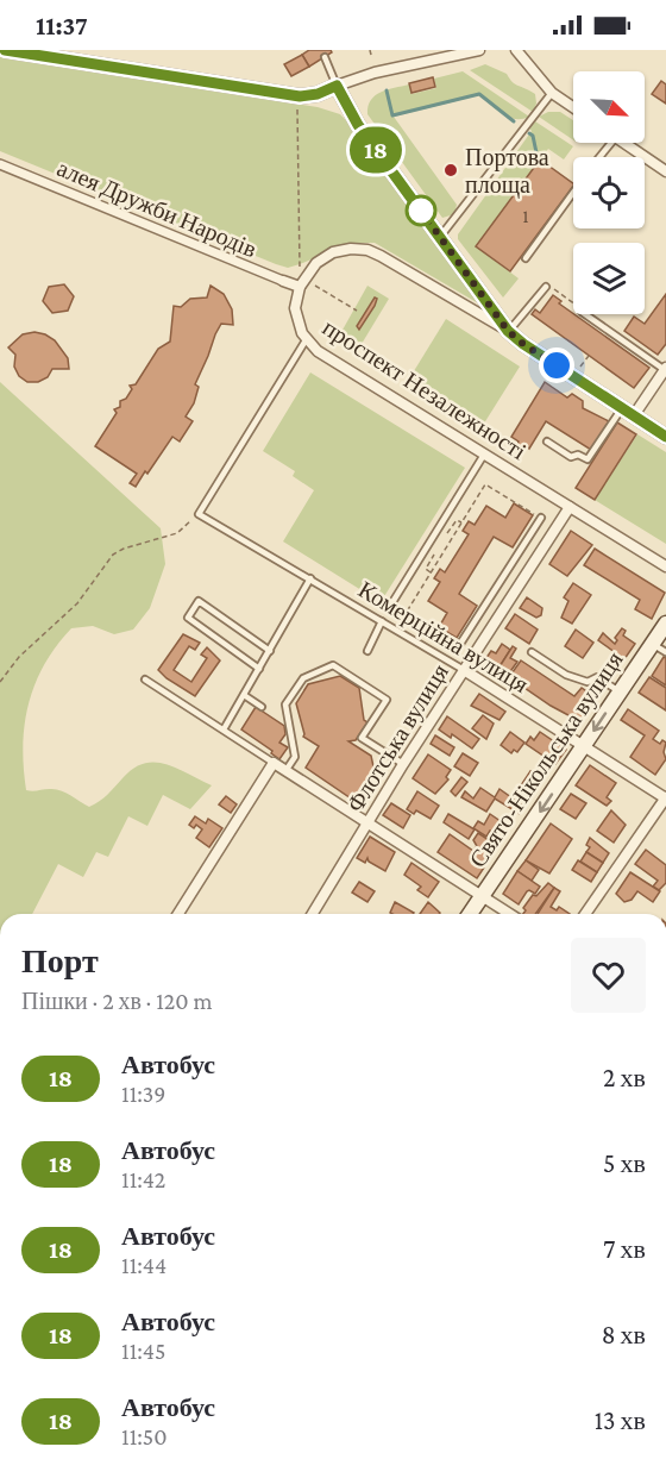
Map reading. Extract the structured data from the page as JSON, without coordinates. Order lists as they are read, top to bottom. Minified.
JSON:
{"streets":{"main road":["Свято-Нікольська вулиця"],"street":["алея Дружби Народів","проспект Незалежності","Комерційна вулиця","Флотська вулиця"]},"crossings":[["алея Дружби Народів","проспект Незалежності"],["проспект Незалежності","Флотська вулиця"],["Комерційна вулиця","Флотська вулиця"],["Комерційна вулиця","Свято-Нікольська вулиця"]],"one_way":["Свято-Нікольська вулиця"],"places":["Портова площа"],"lines":["bus line 18"],"house_numbers":["1"],"north":"bottom right","page":{"status":"11:37","on_map":"18","heading":["Порт","Пішки · 2 хв · 120 m"],"list":[{"mark":"18","name":"Автобус","note":"11:39","value":"2 хв"},{"mark":"18","name":"Автобус","note":"11:42","value":"5 хв"},{"mark":"18","name":"Автобус","note":"11:44","value":"7 хв"},{"mark":"18","name":"Автобус","note":"11:45","value":"8 хв"},{"mark":"18","name":"Автобус","note":"11:50","value":"13 хв"}]}}
